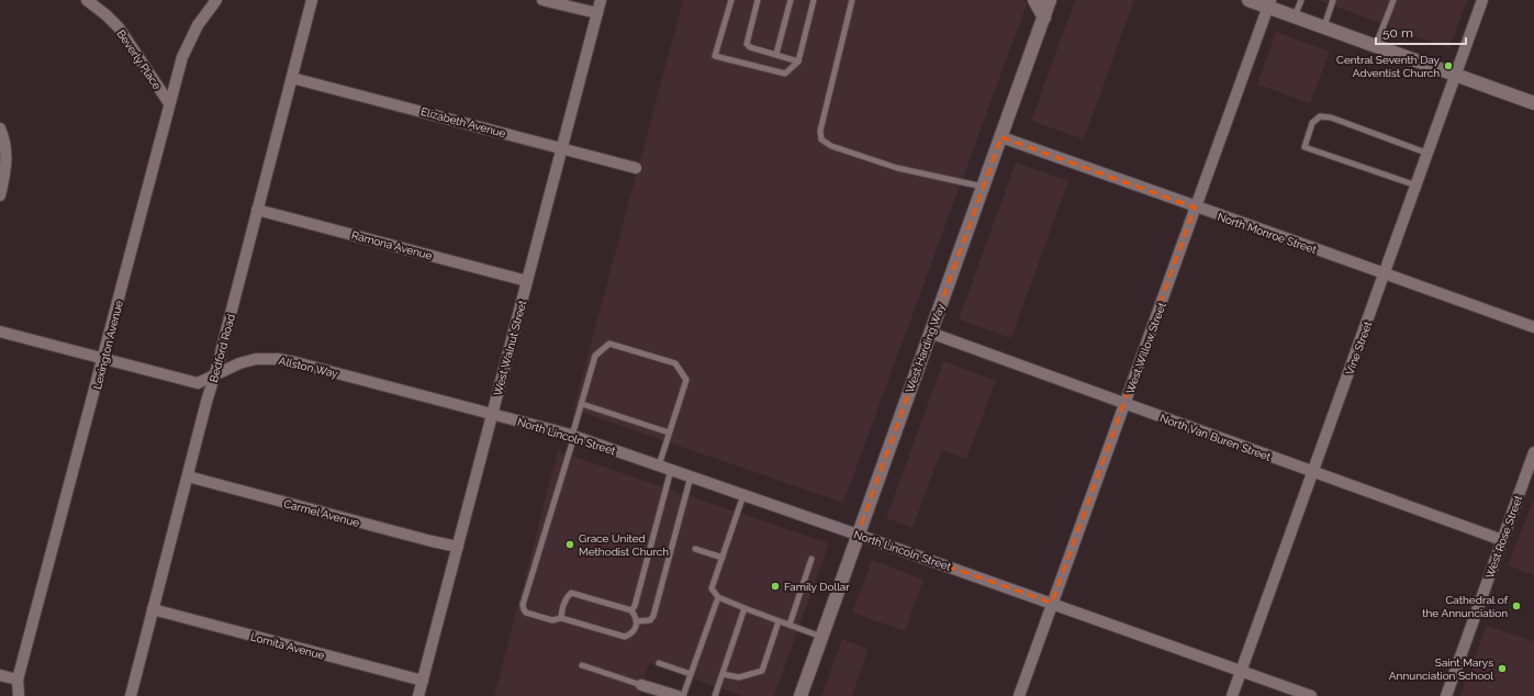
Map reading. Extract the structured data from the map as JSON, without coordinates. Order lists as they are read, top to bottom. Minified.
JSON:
{"streets":{"street":["Beverly Place","Elizabeth Avenue","North Monroe Street","Ramona Avenue","Lexington Avenue","Bedford Road","West Walnut Street","West Harding Way","West Willow Street","Vine Street","Allston Way","North Lincoln Street","North Van Buren Street","Carmel Avenue","West Rose Street","Lomita Avenue"]},"crossings":[["Beverly Place","Lexington Avenue"],["Elizabeth Avenue","Bedford Road"],["Elizabeth Avenue","West Walnut Street"],["North Monroe Street","West Harding Way"],["North Monroe Street","West Willow Street"],["North Monroe Street","Vine Street"],["Ramona Avenue","Bedford Road"],["Ramona Avenue","West Walnut Street"],["Lexington Avenue","Allston Way"],["Bedford Road","Allston Way"],["Bedford Road","Carmel Avenue"],["Bedford Road","Lomita Avenue"],["West Walnut Street","Allston Way"],["West Walnut Street","North Lincoln Street"],["West Walnut Street","Carmel Avenue"],["West Walnut Street","Lomita Avenue"],["West Harding Way","North Lincoln Street"],["West Harding Way","North Van Buren Street"],["West Willow Street","North Lincoln Street"],["West Willow Street","North Van Buren Street"],["Vine Street","North Lincoln Street"],["Vine Street","North Van Buren Street"],["Allston Way","North Lincoln Street"],["North Van Buren Street","West Rose Street"]],"places":["Central Seventh Day Adventist Church","Grace United Methodist Church","Family Dollar","Cathedral of the Annunciation","Saint Marys Annunciation School"],"scale_bar":"50 m"}
